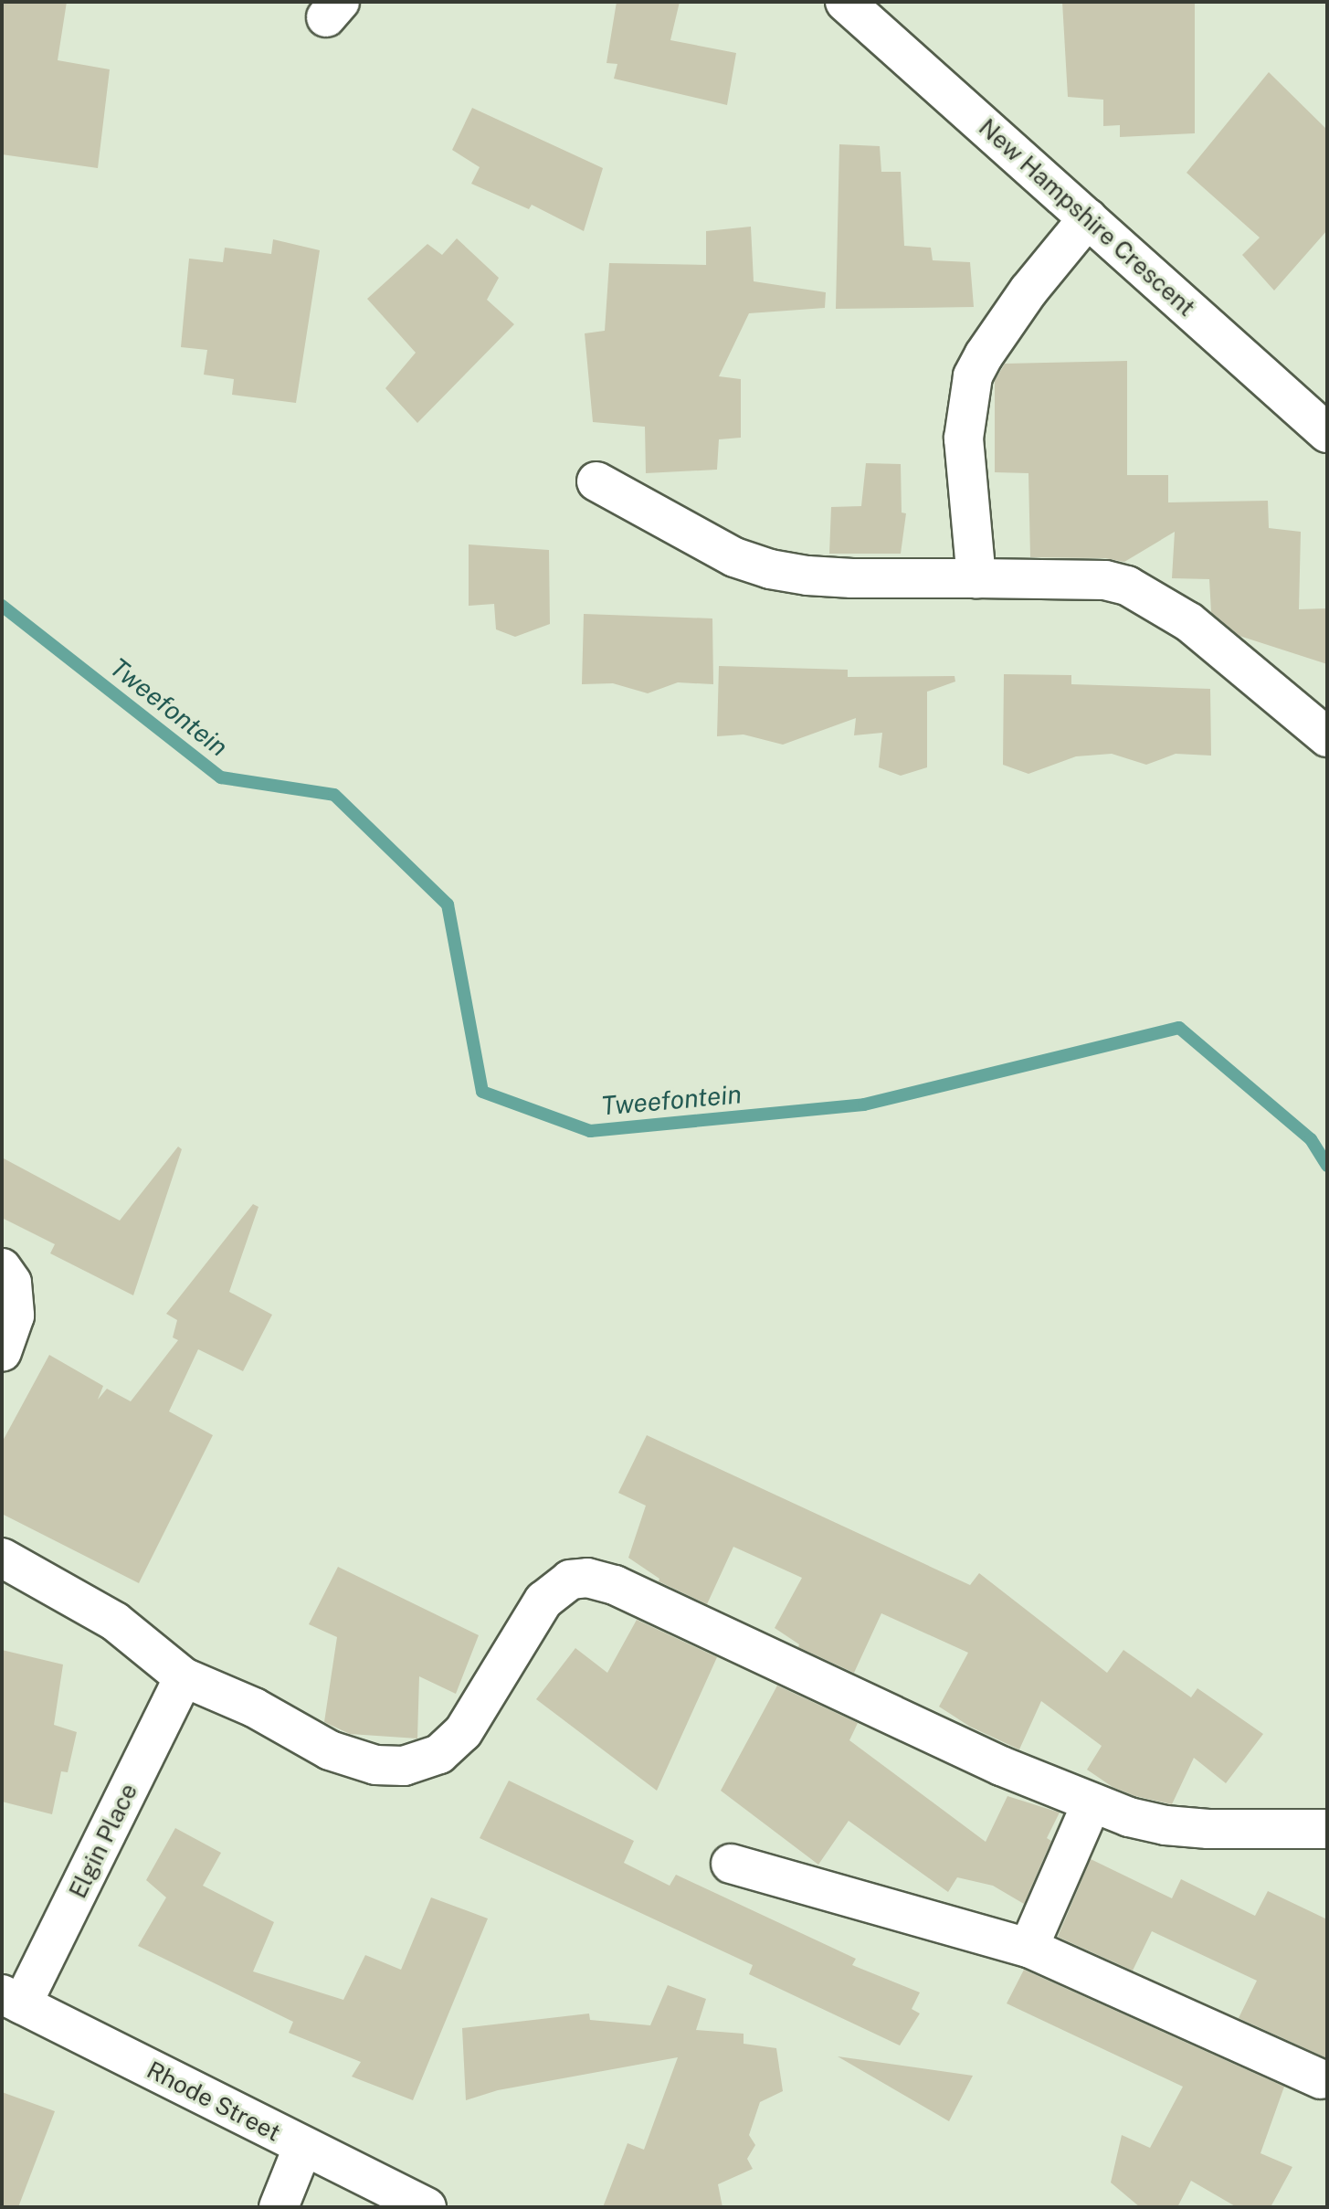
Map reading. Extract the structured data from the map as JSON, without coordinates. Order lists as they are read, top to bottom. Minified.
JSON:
{"streets":{"street":["New Hampshire Crescent","Elgin Place","Rhode Street"]},"crossings":[["Elgin Place","Rhode Street"]],"water":["Tweefontein"]}
